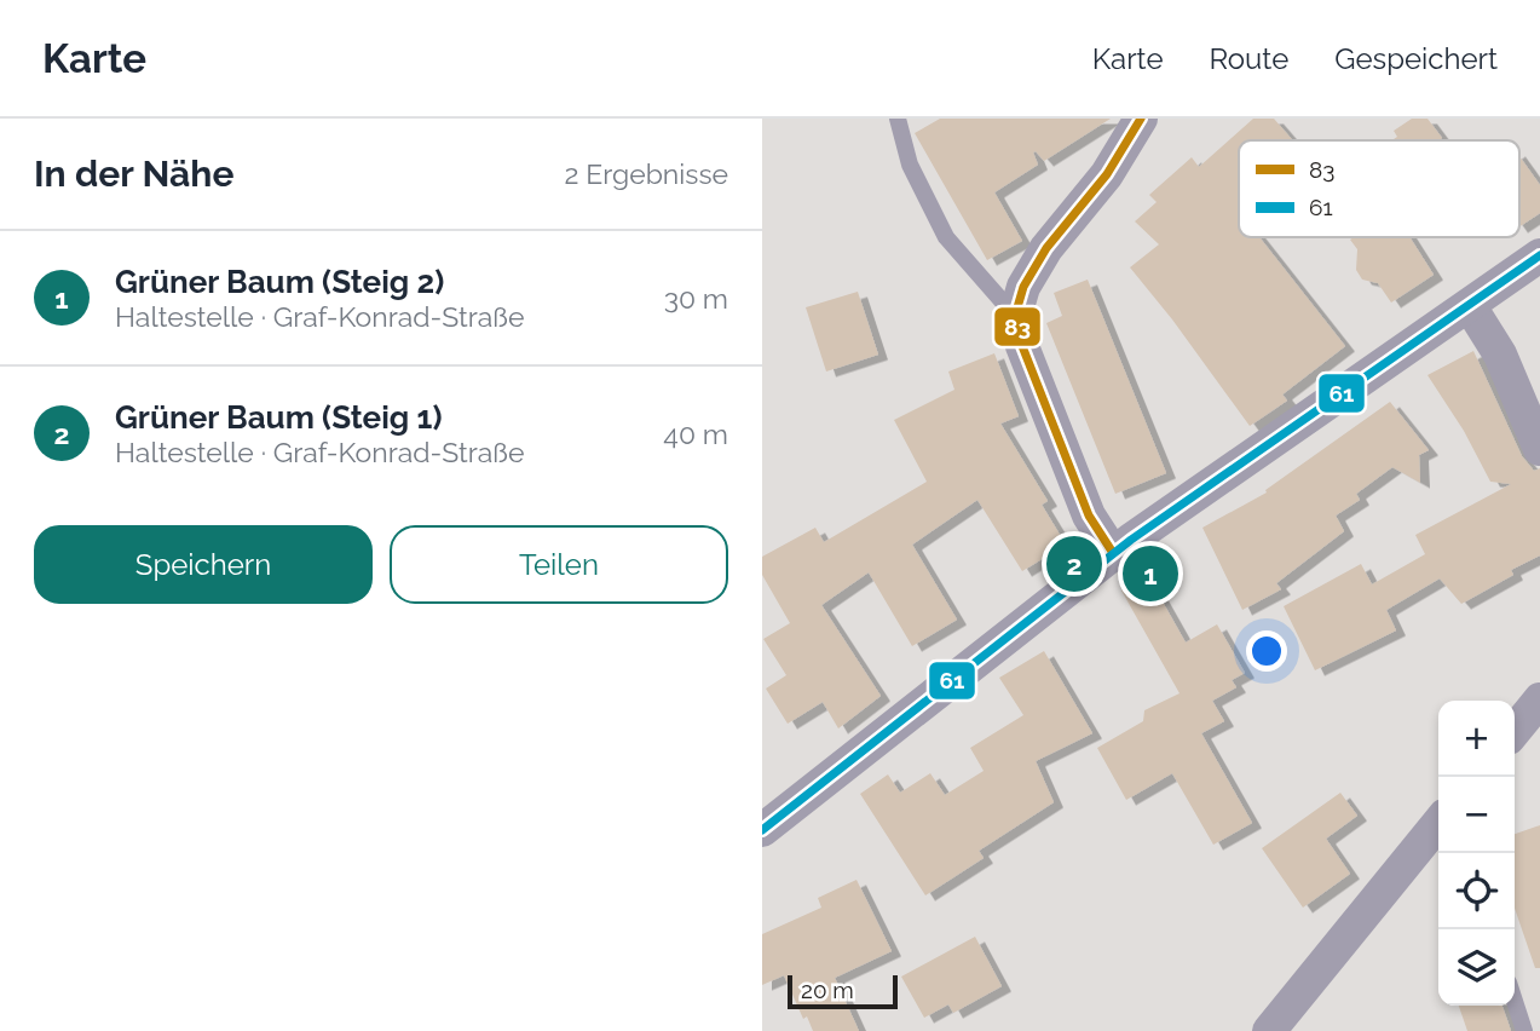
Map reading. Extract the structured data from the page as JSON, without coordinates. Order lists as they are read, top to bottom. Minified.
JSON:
{"lines":["transit line 83","transit line 61"],"legend":["83","61"],"scale_bar":"20 m","page":{"header":"Karte","nav":["Karte","Route","Gespeichert"],"heading":["In der Nähe","2 Ergebnisse"],"list":[{"mark":"1","name":"Grüner Baum (Steig 2)","note":"Haltestelle · Graf-Konrad-Straße","value":"30 m"},{"mark":"2","name":"Grüner Baum (Steig 1)","note":"Haltestelle · Graf-Konrad-Straße","value":"40 m"}],"buttons":["Speichern","Teilen"],"pins":["2","1"],"map_buttons":["+","−"],"scale":"20 m"}}
